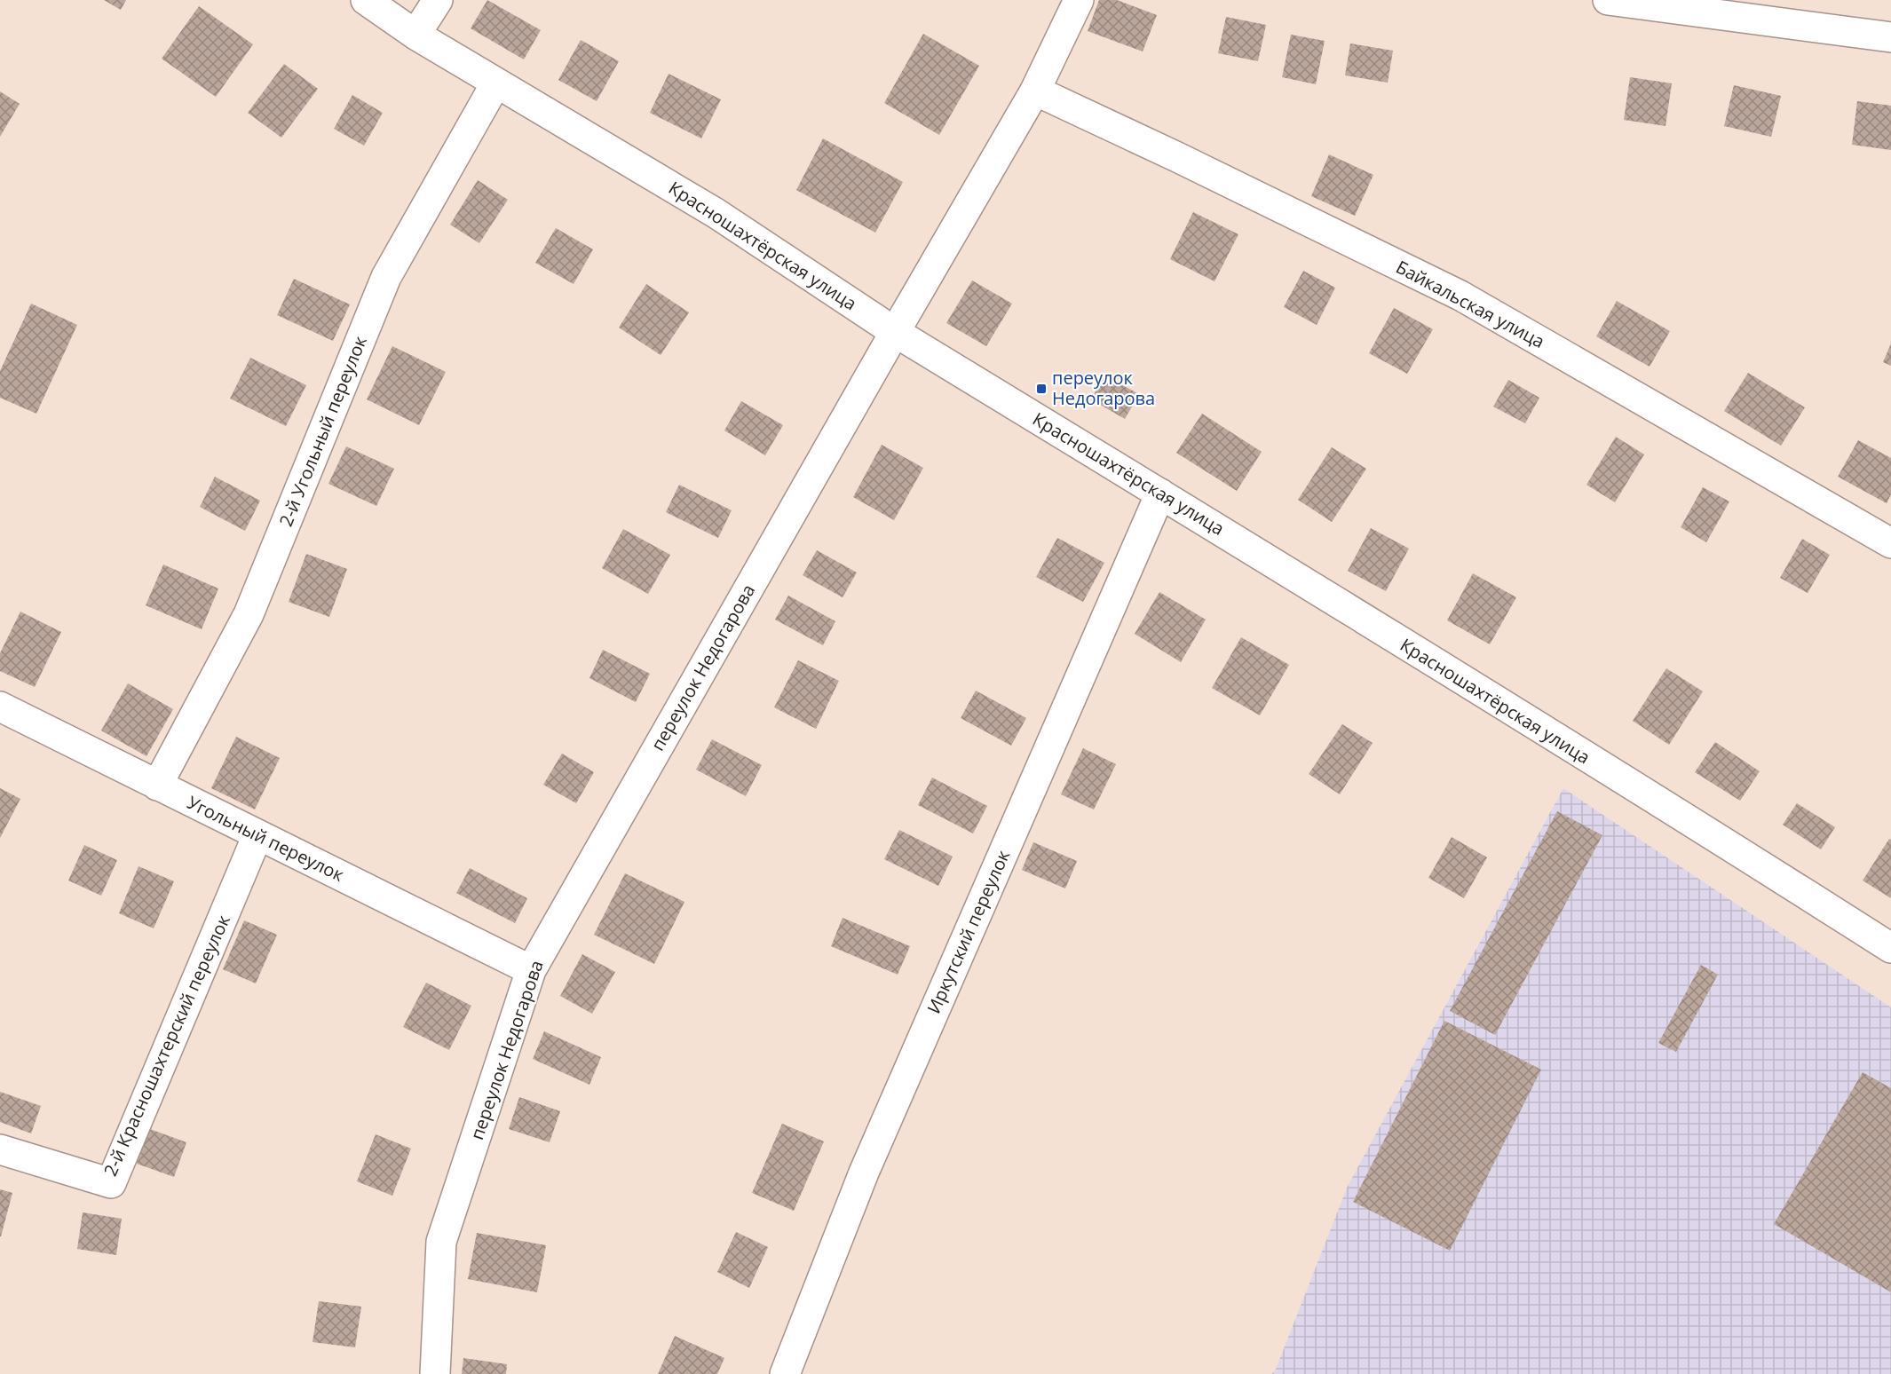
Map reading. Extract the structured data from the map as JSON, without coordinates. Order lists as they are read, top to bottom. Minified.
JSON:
{"streets":{"street":["Красношахтёрская улица","Байкальская улица","2-й Угольный переулок","переулок Недогарова","Угольный переулок","Иркутский переулок","2-й Красношахтерский переулок"]},"crossings":[["Красношахтёрская улица","2-й Угольный переулок"],["Красношахтёрская улица","переулок Недогарова"],["Красношахтёрская улица","Иркутский переулок"],["Байкальская улица","переулок Недогарова"],["2-й Угольный переулок","Угольный переулок"],["переулок Недогарова","Угольный переулок"],["Угольный переулок","2-й Красношахтерский переулок"]],"places":{"transit":["переулок Недогарова"]}}
